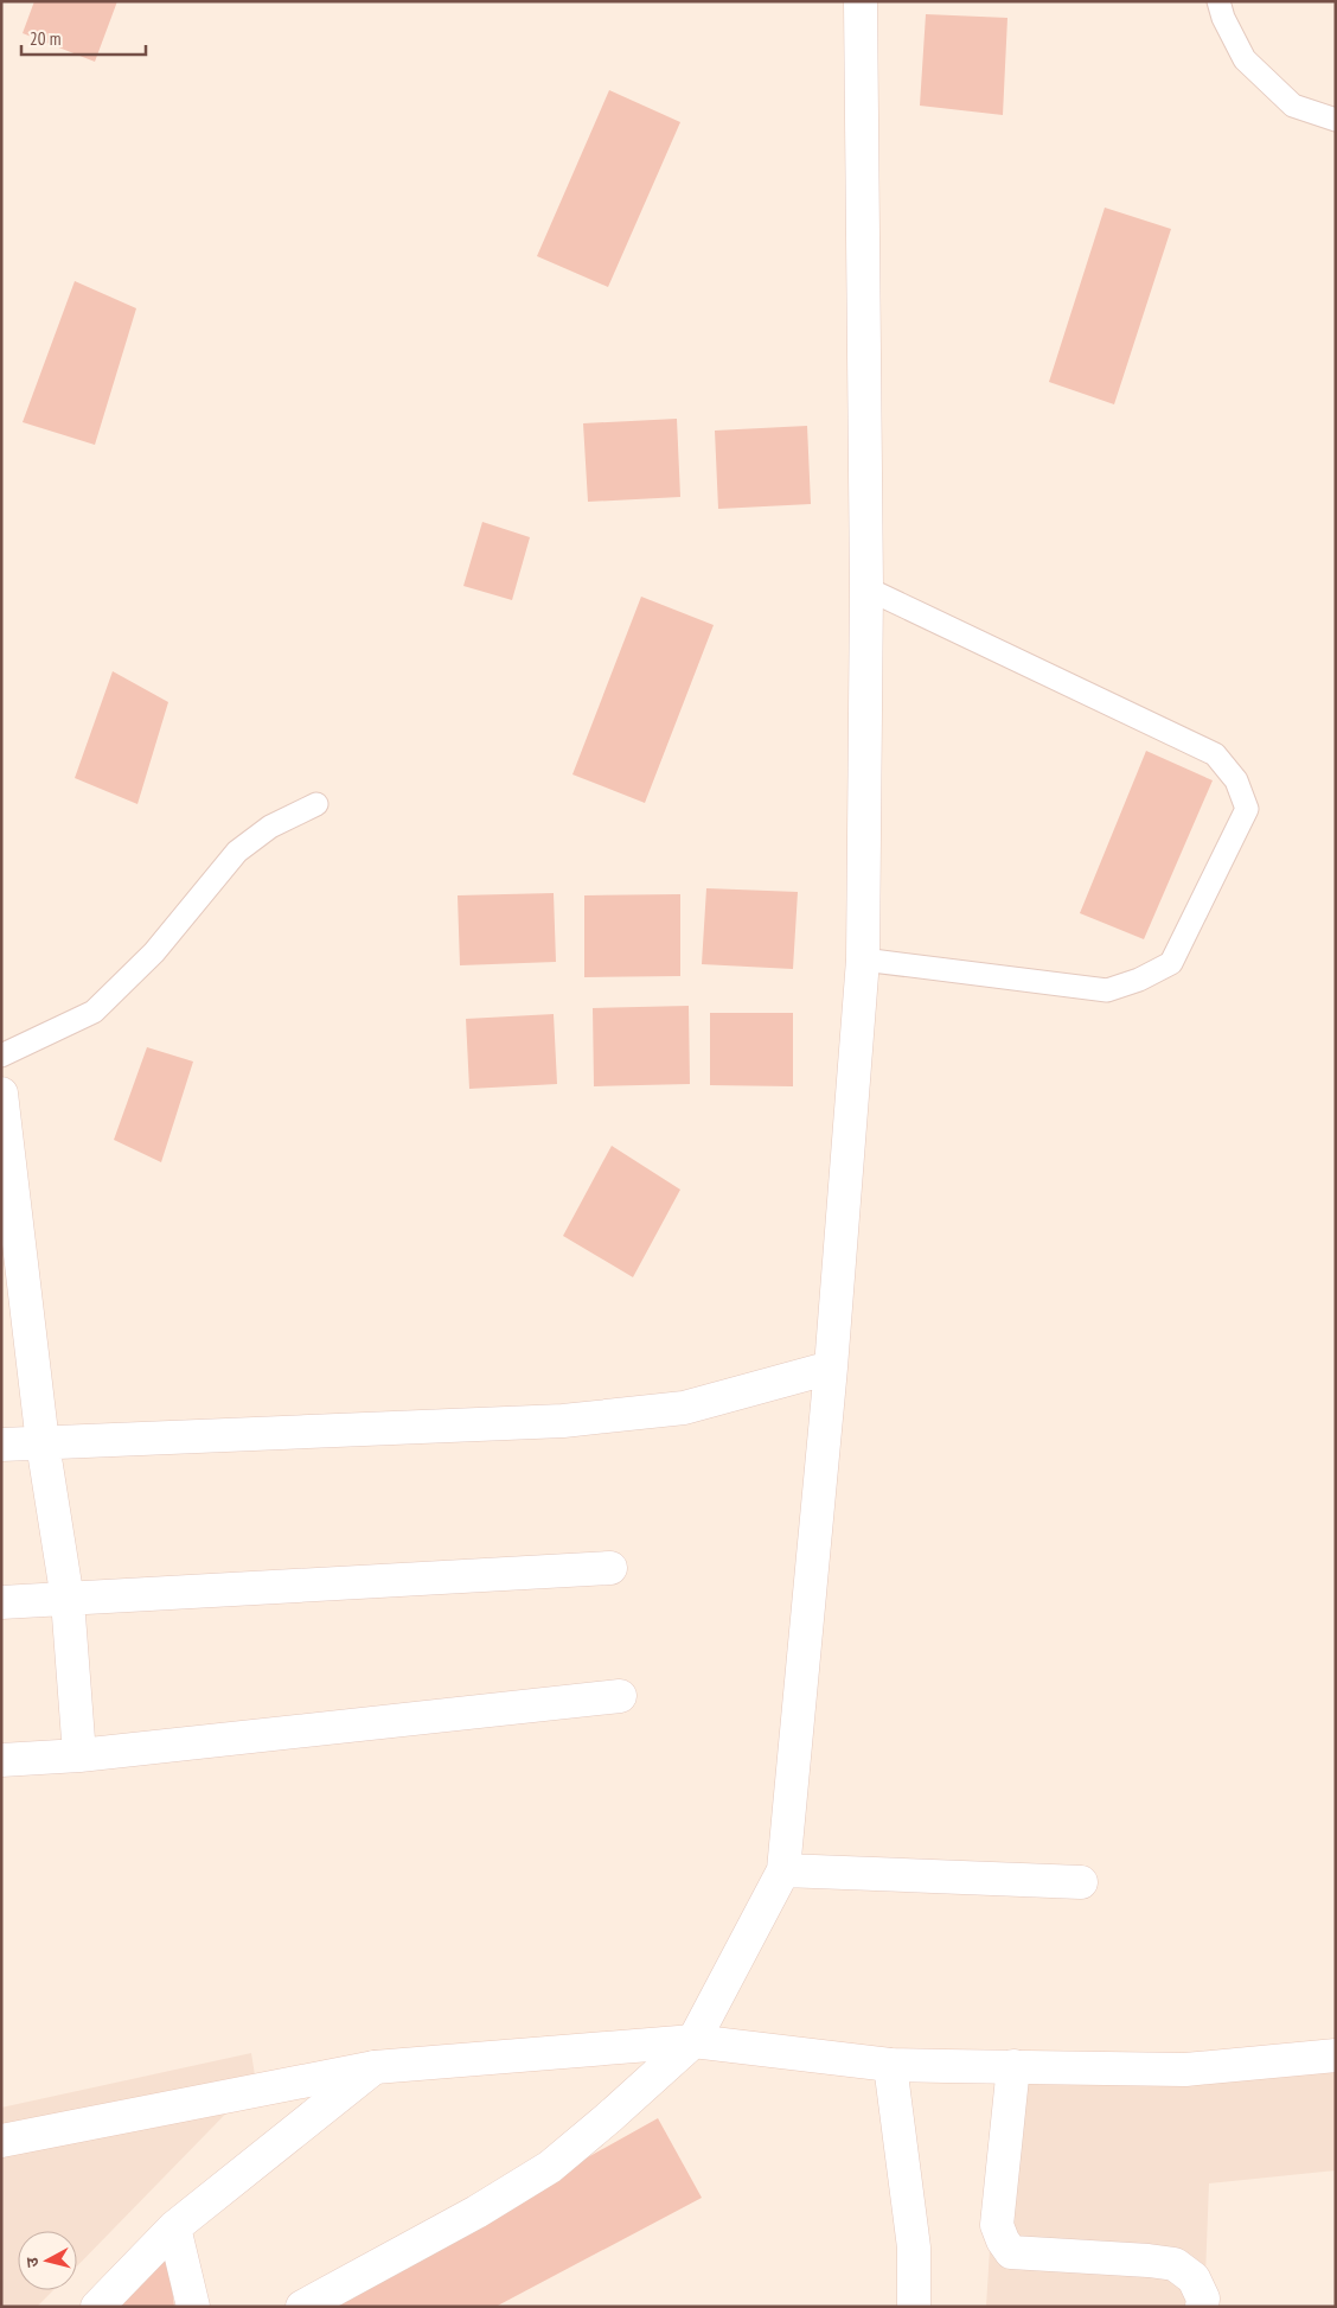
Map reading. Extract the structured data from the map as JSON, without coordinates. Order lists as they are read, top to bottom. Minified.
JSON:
{"scale_bar":"20 m","north":"left"}
